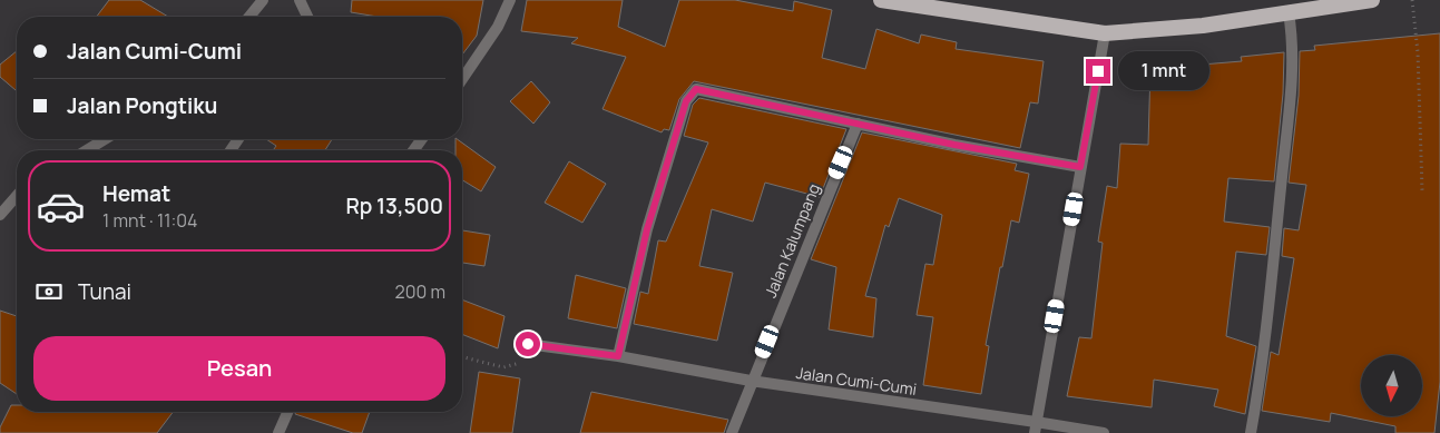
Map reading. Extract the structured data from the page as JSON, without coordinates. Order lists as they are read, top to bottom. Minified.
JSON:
{"streets":{"street":["Jalan Kalumpang","Jalan Cumi-Cumi"]},"crossings":[["Jalan Kalumpang","Jalan Cumi-Cumi"]],"north":"bottom","page":{"banner":["Jalan Cumi-Cumi","Jalan Pongtiku"],"bubble":"1 mnt","list":[{"name":"Hemat","note":"1 mnt · 11:04","value":"Rp 13,500"}],"pay":["Tunai","200 m"],"buttons":"Pesan"}}
